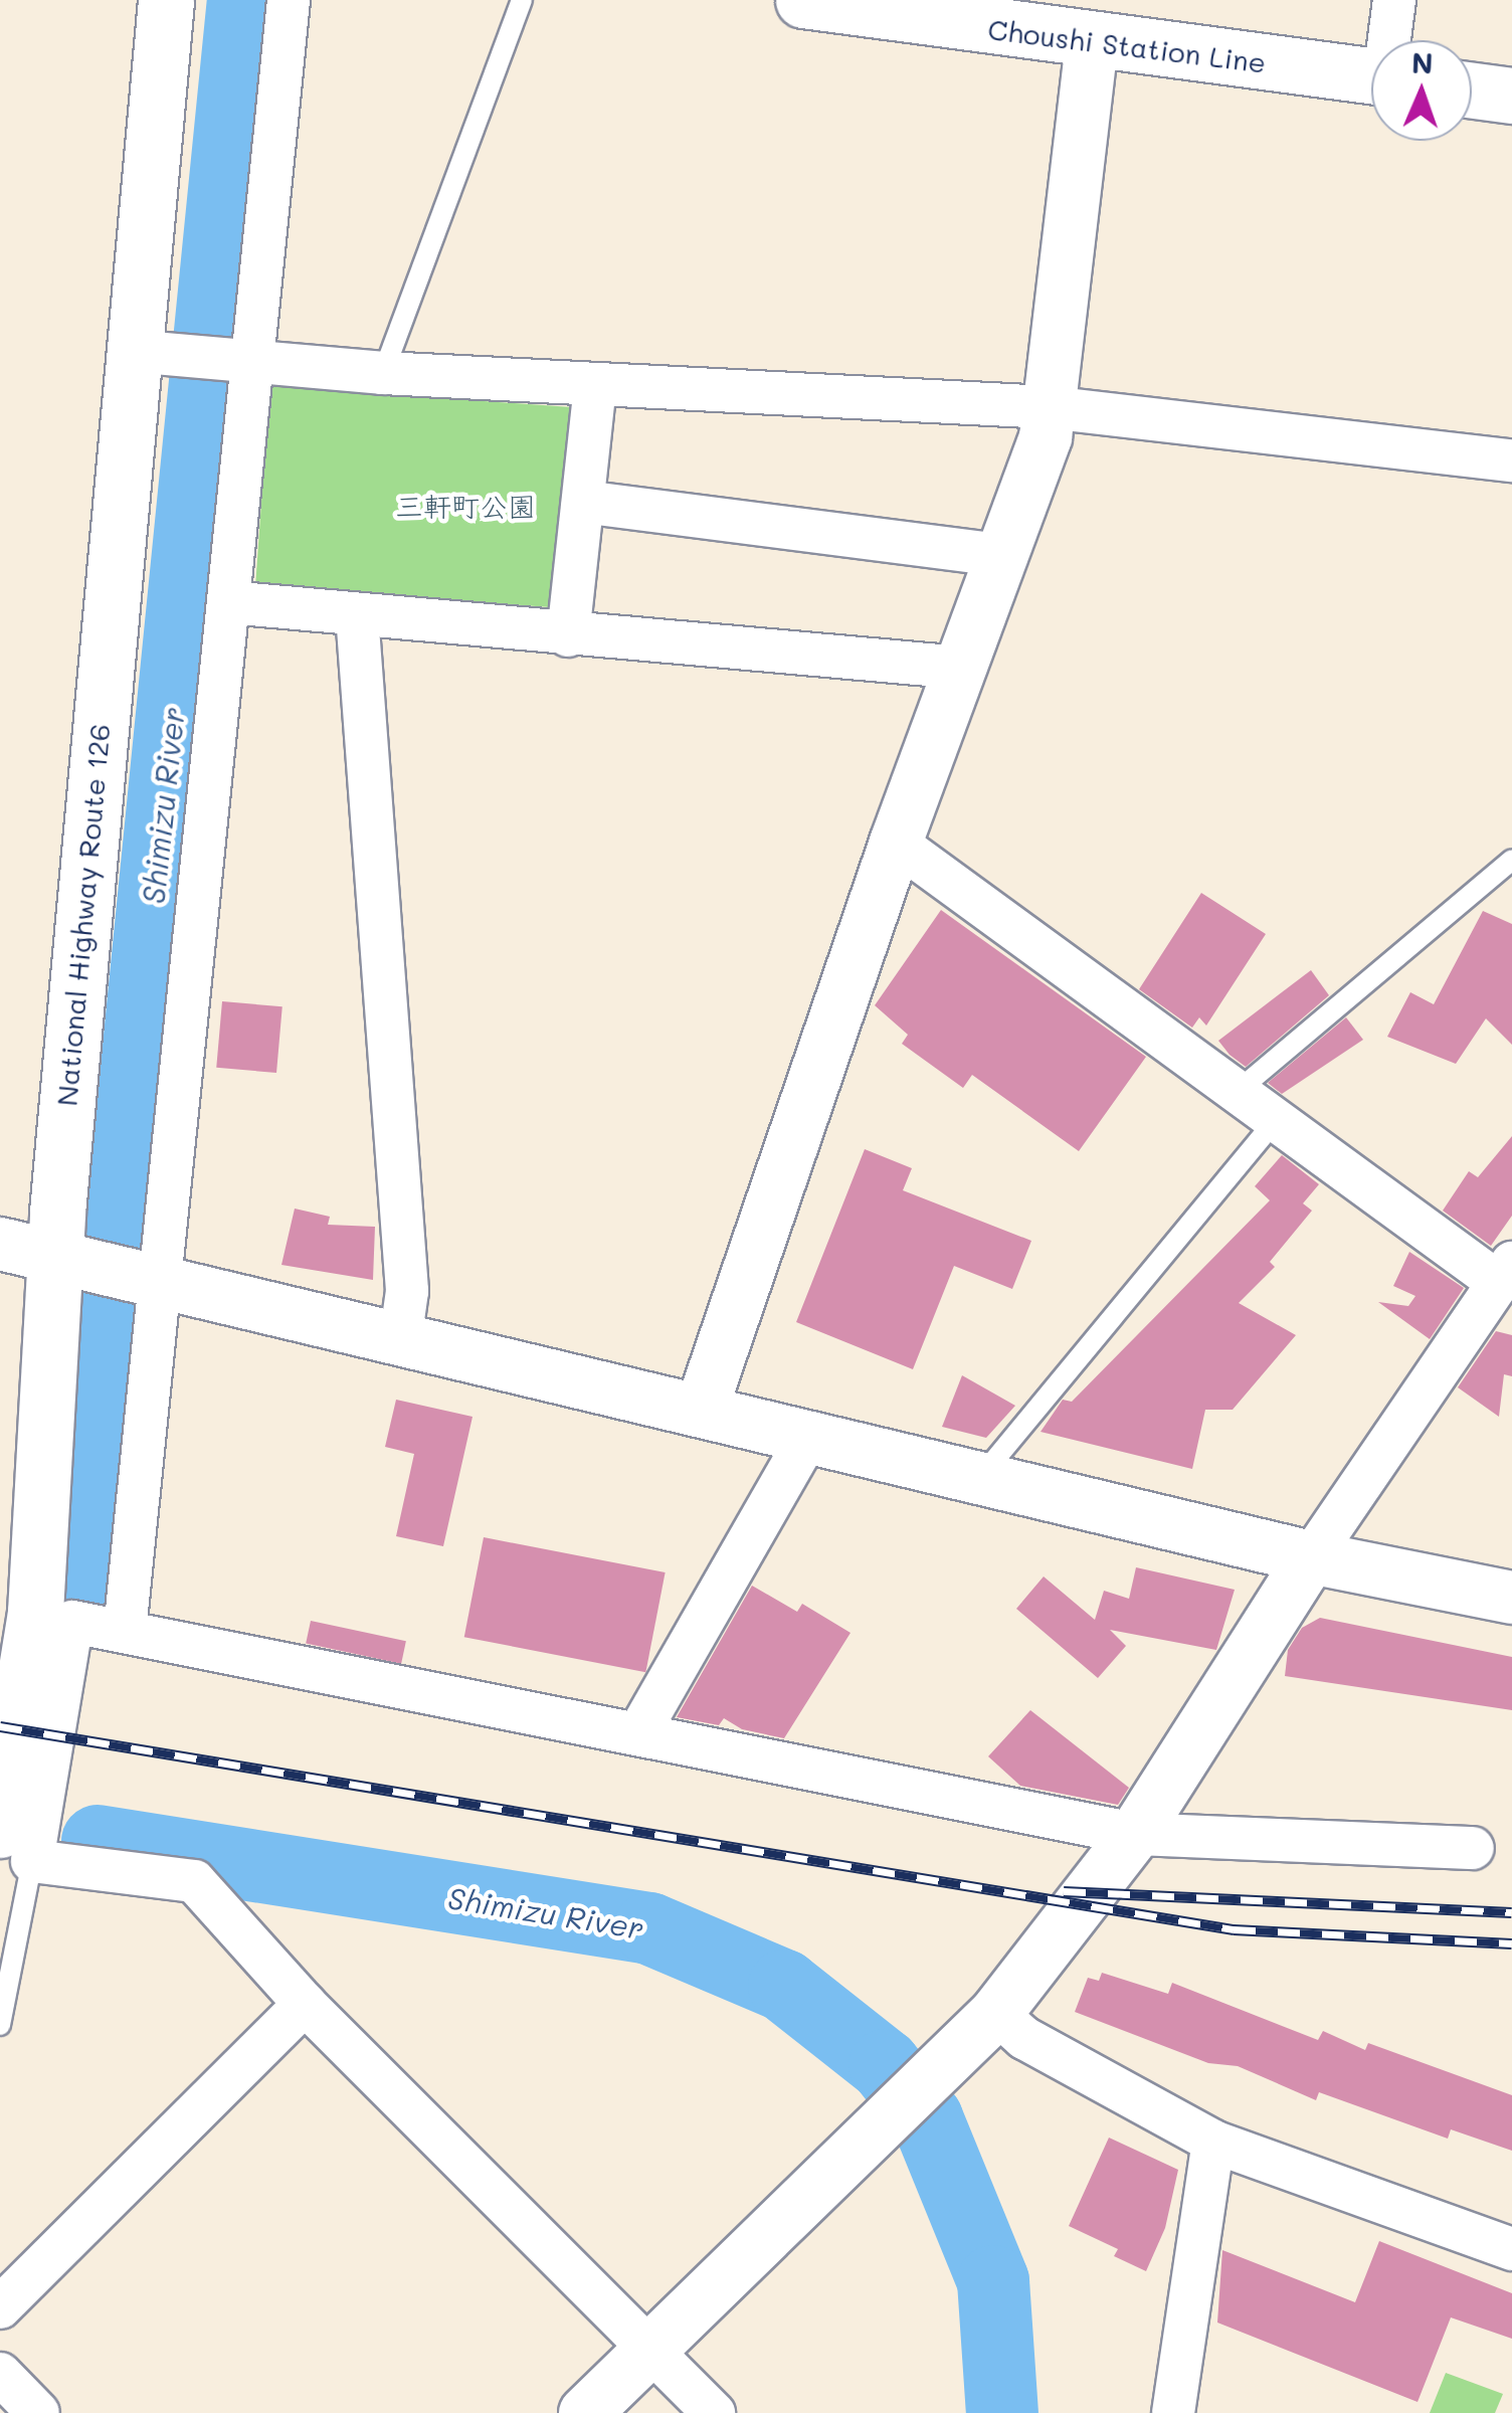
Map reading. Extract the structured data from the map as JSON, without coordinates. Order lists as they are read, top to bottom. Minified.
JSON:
{"streets":{"main road":["Choushi Station Line","National Highway Route 126"]},"water":["Shimizu River"],"parks":["三軒町公園"],"north":"top"}
